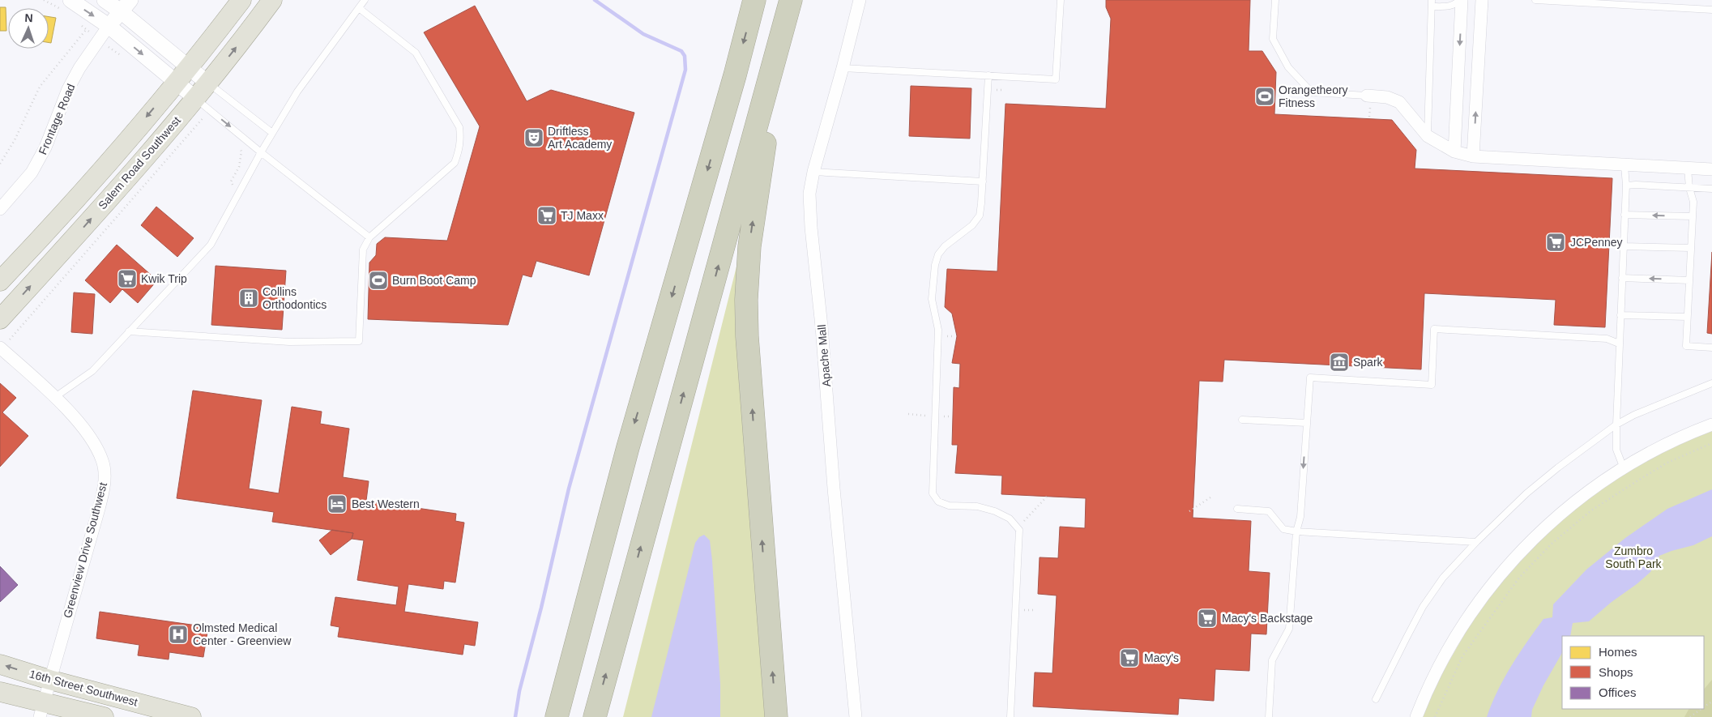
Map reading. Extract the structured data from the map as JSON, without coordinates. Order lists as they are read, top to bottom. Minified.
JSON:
{"streets":{"main road":["Salem Road Southwest","16th Street Southwest"],"street":["Frontage Road","Apache Mall","Greenview Drive Southwest"]},"crossings":[["Greenview Drive Southwest","16th Street Southwest"]],"parks":["Zumbro South Park"],"places":{"sports":["Orangetheory Fitness","Burn Boot Camp"],"theatre":["Driftless Art Academy"],"supermarket":["TJ Maxx","JCPenney","Kwik Trip","Macy's Backstage","Macy's"],"building":["Collins Orthodontics"],"museum":["Spark"],"hotel":["Best Western"],"hospital":["Olmsted Medical Center - Greenview"]},"legend":["Homes","Shops","Offices"],"north":"top"}
